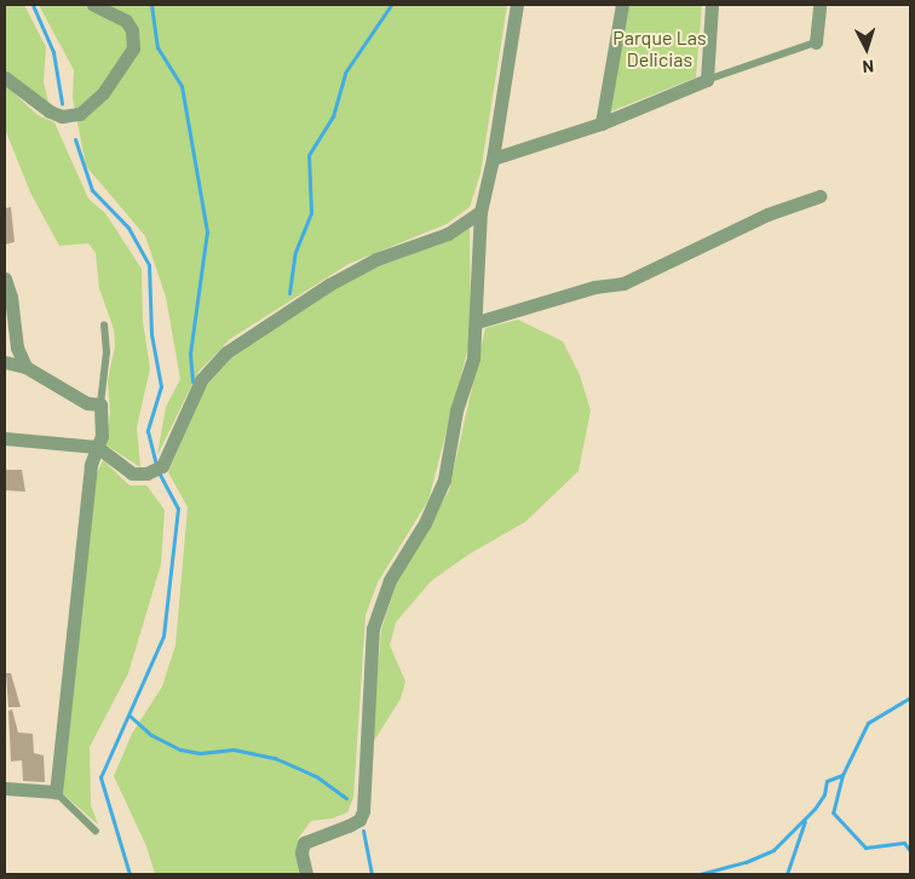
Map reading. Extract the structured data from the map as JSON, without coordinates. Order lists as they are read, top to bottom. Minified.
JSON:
{"parks":["Parque Las Delicias"],"north":"bottom"}
